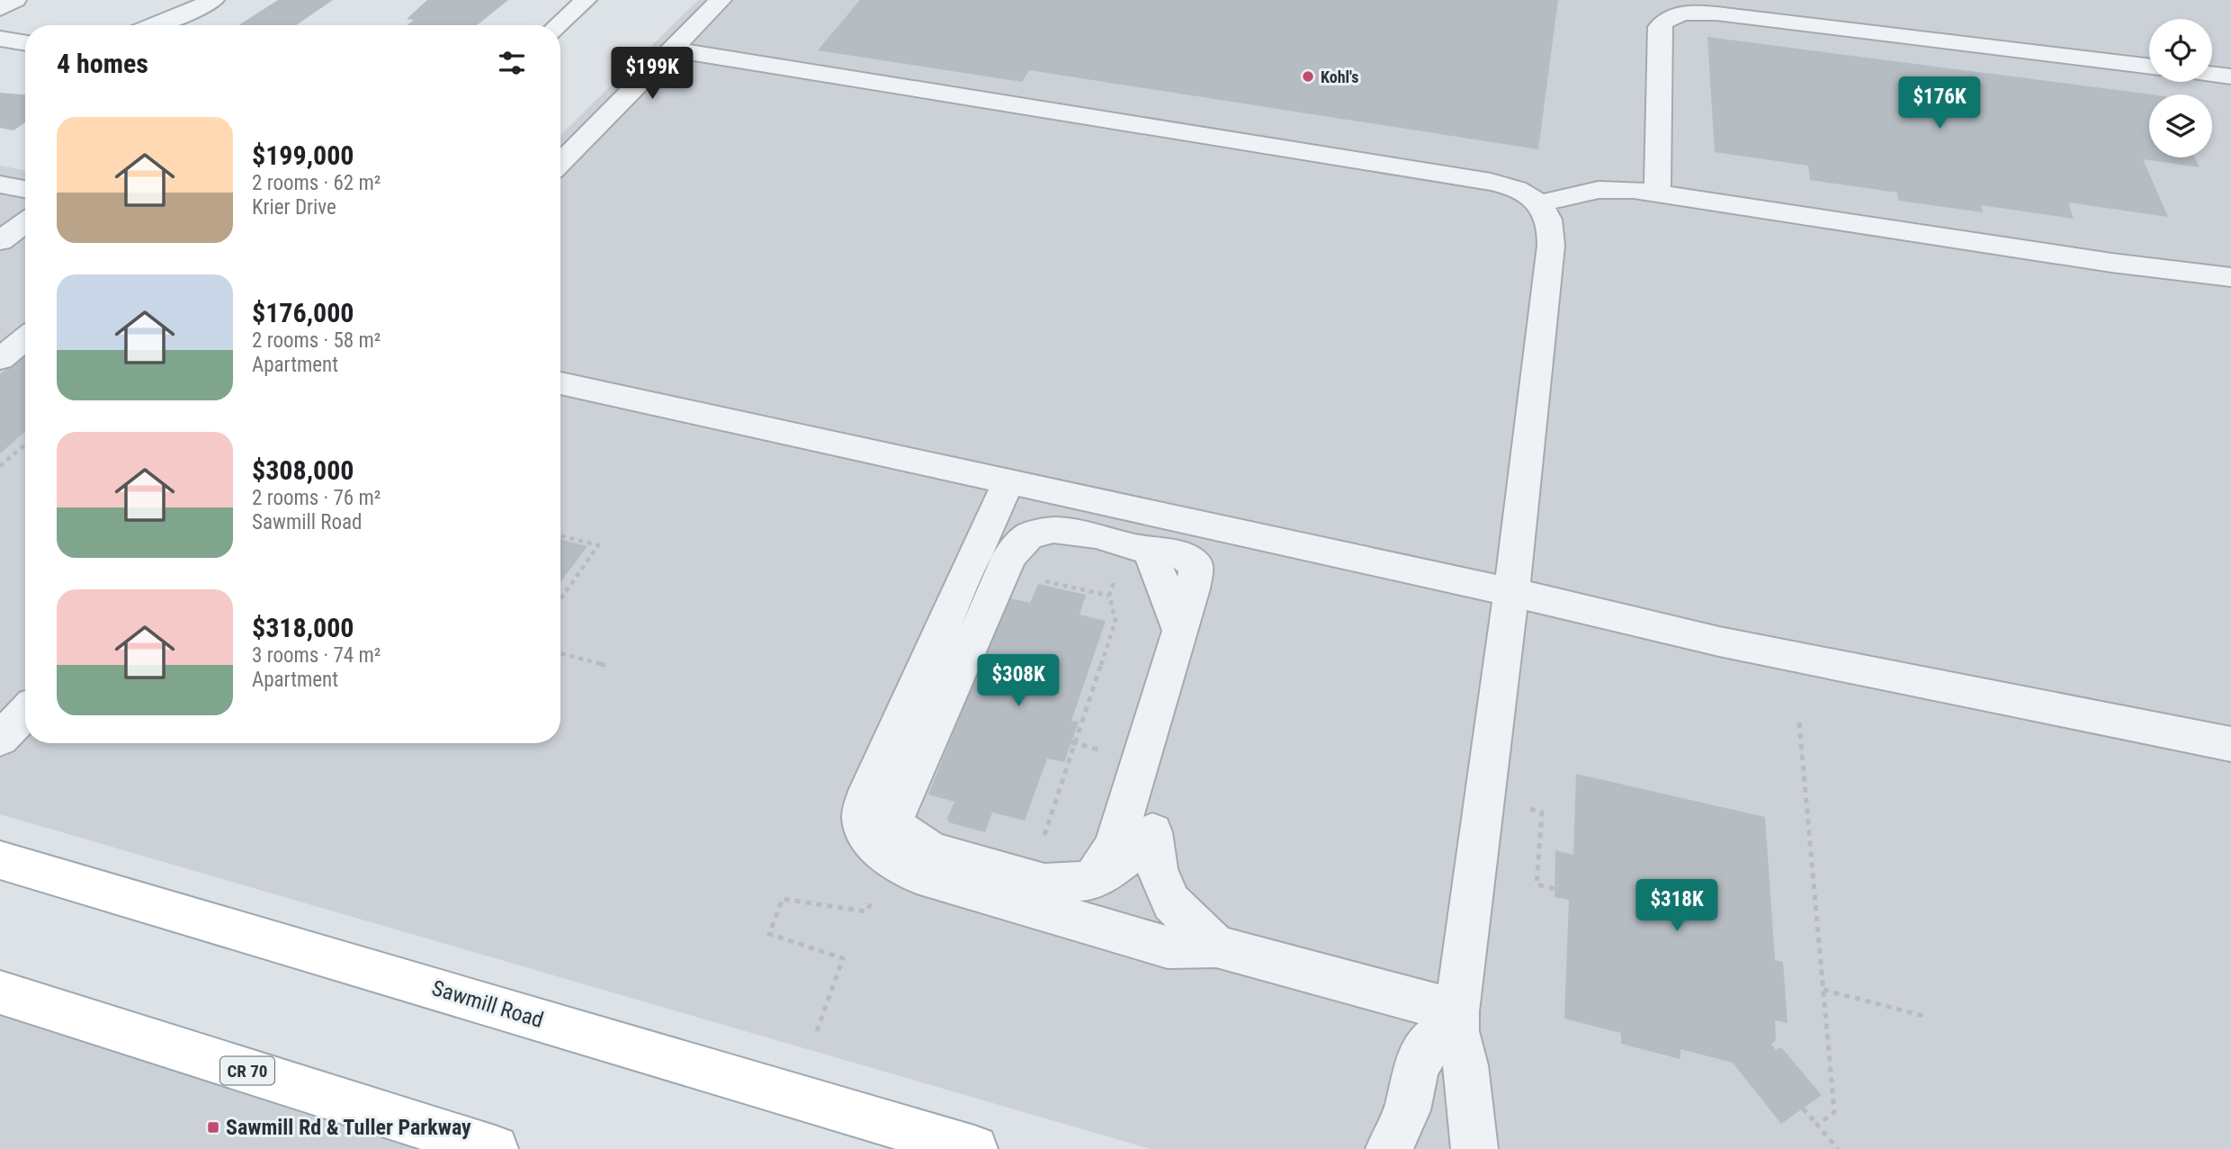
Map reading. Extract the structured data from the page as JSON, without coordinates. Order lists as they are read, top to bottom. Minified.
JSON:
{"streets":{"main road":["Sawmill Road","CR 70"]},"places":{"other":["Kohl's"],"transit":["Sawmill Rd & Tuller Parkway"]},"page":{"heading":"4 homes","price":["$199K","$176K","$308K","$318K"],"list":[{"name":"$199,000","note":"2 rooms · 62 m² · Krier Drive"},{"name":"$176,000","note":"2 rooms · 58 m² · Apartment"},{"name":"$308,000","note":"2 rooms · 76 m² · Sawmill Road"},{"name":"$318,000","note":"3 rooms · 74 m² · Apartment"}]}}
